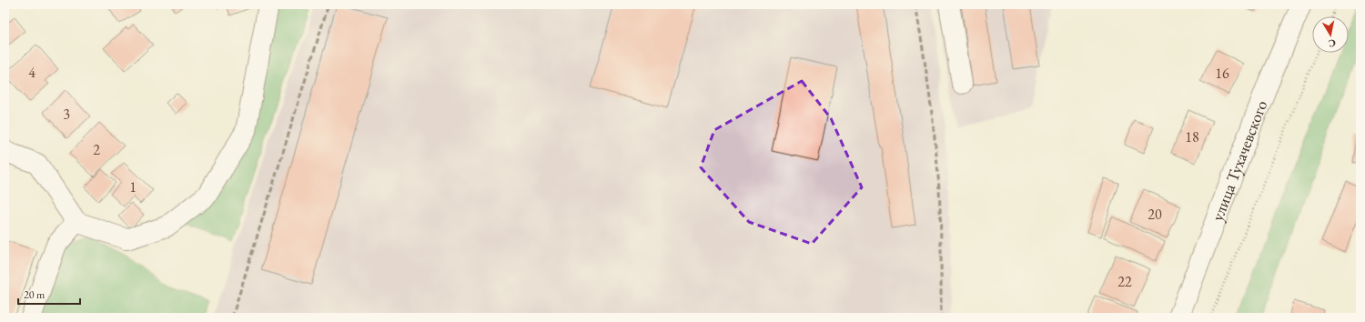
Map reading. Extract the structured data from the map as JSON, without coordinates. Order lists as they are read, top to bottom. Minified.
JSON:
{"streets":{"street":["улица Тухачевского"]},"house_numbers":["4","16","3","18","2","1","20","22"],"scale_bar":"20 m","north":"bottom"}
